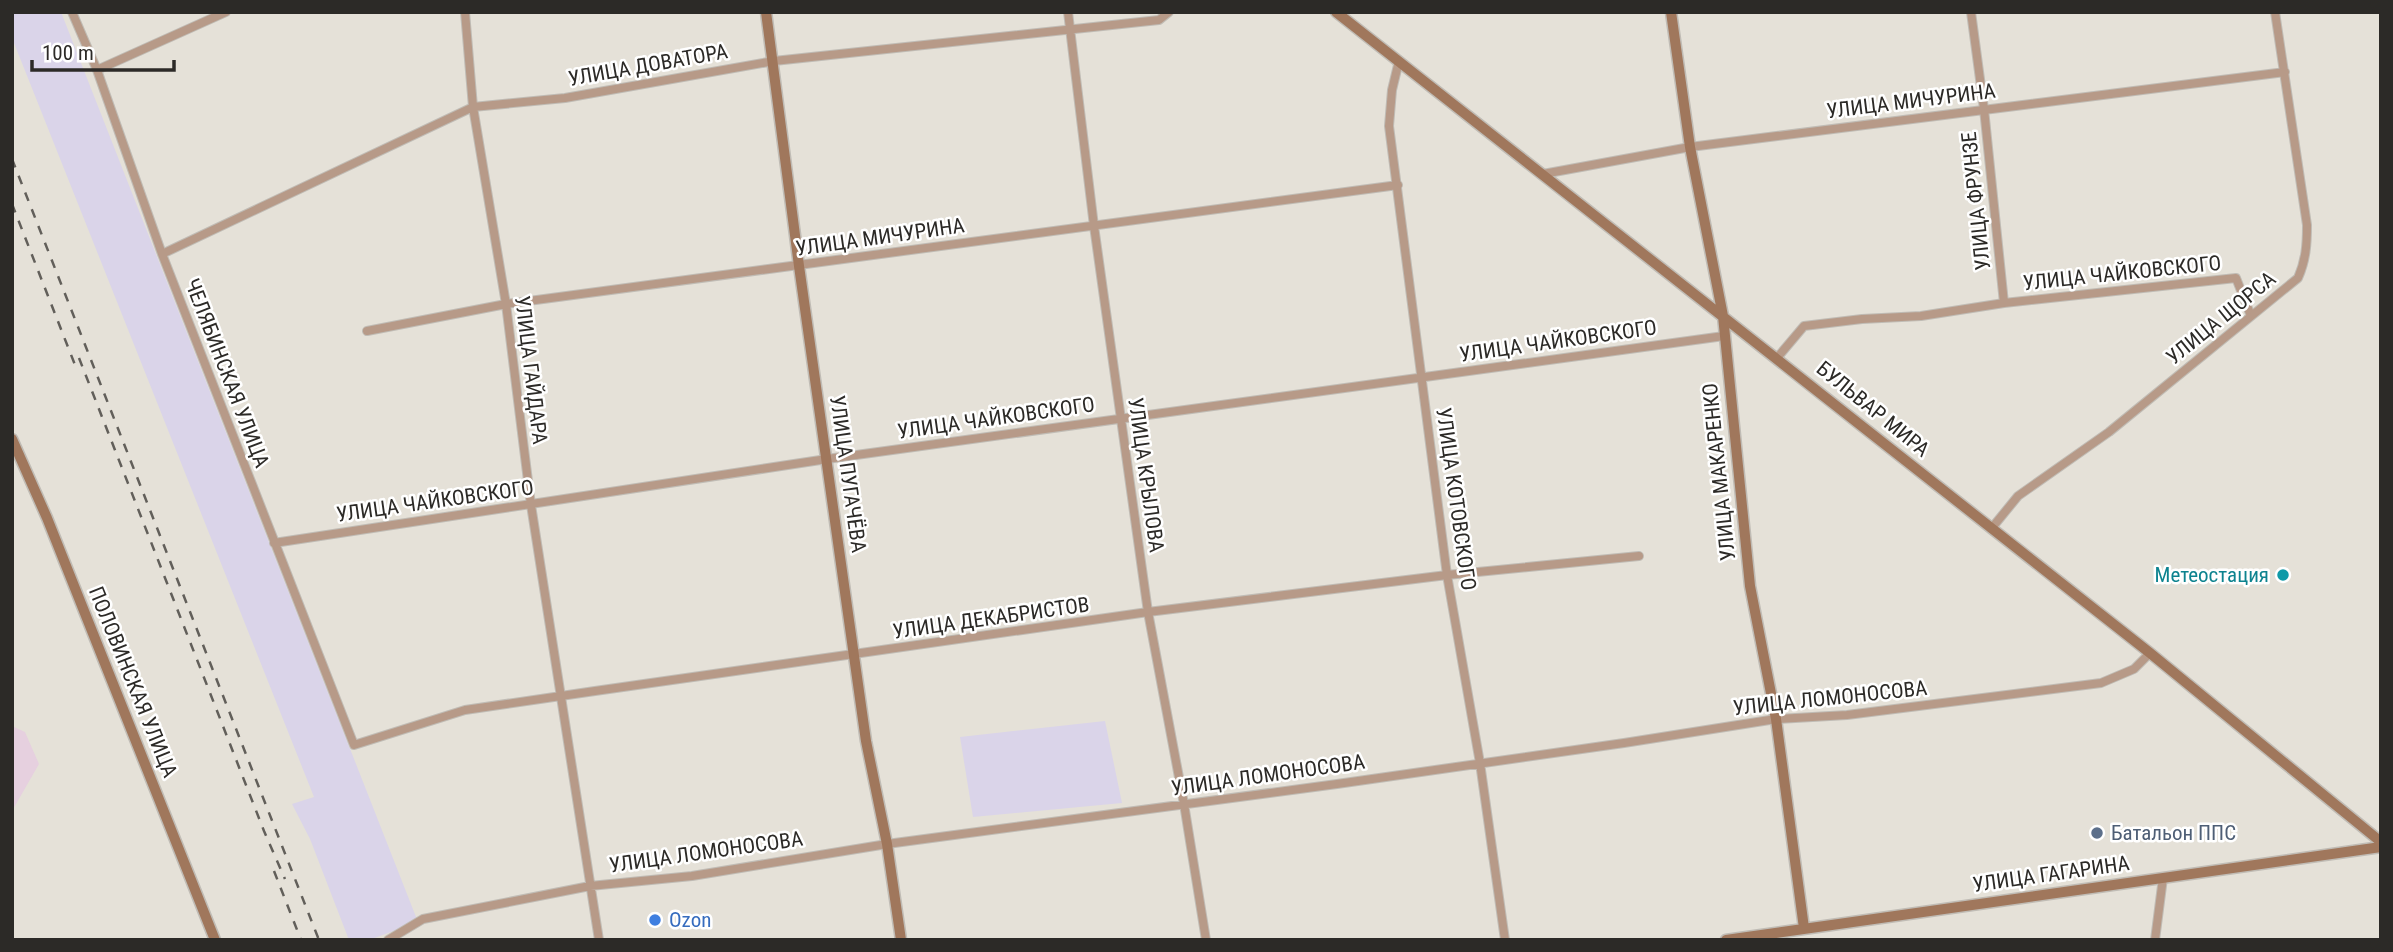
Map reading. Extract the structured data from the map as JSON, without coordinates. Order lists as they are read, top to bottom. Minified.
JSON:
{"streets":{"main road":["БУЛЬВАР МИРА","УЛИЦА МАКАРЕНКО","УЛИЦА ПУГАЧЁВА","ПОЛОВИНСКАЯ УЛИЦА","УЛИЦА ГАГАРИНА"],"street":["УЛИЦА ДОВАТОРА","УЛИЦА МИЧУРИНА","УЛИЦА ФРУНЗЕ","УЛИЦА ЧАЙКОВСКОГО","УЛИЦА ЩОРСА","УЛИЦА ГАЙДАРА","ЧЕЛЯБИНСКАЯ УЛИЦА","УЛИЦА КРЫЛОВА","УЛИЦА КОТОВСКОГО","УЛИЦА ДЕКАБРИСТОВ","УЛИЦА ЛОМОНОСОВА"]},"crossings":[["УЛИЦА ДОВАТОРА","УЛИЦА ГАЙДАРА"],["УЛИЦА ДОВАТОРА","ЧЕЛЯБИНСКАЯ УЛИЦА"],["УЛИЦА ДОВАТОРА","УЛИЦА ПУГАЧЁВА"],["УЛИЦА ДОВАТОРА","УЛИЦА КРЫЛОВА"],["УЛИЦА МИЧУРИНА","УЛИЦА ФРУНЗЕ"],["УЛИЦА МИЧУРИНА","УЛИЦА ЩОРСА"],["УЛИЦА МИЧУРИНА","УЛИЦА ГАЙДАРА"],["УЛИЦА МИЧУРИНА","БУЛЬВАР МИРА"],["УЛИЦА МИЧУРИНА","УЛИЦА МАКАРЕНКО"],["УЛИЦА МИЧУРИНА","УЛИЦА ПУГАЧЁВА"],["УЛИЦА МИЧУРИНА","УЛИЦА КРЫЛОВА"],["УЛИЦА МИЧУРИНА","УЛИЦА КОТОВСКОГО"],["УЛИЦА ФРУНЗЕ","УЛИЦА ЧАЙКОВСКОГО"],["УЛИЦА ЧАЙКОВСКОГО","УЛИЦА ЩОРСА"],["УЛИЦА ЧАЙКОВСКОГО","УЛИЦА ГАЙДАРА"],["УЛИЦА ЧАЙКОВСКОГО","ЧЕЛЯБИНСКАЯ УЛИЦА"],["УЛИЦА ЧАЙКОВСКОГО","БУЛЬВАР МИРА"],["УЛИЦА ЧАЙКОВСКОГО","УЛИЦА МАКАРЕНКО"],["УЛИЦА ЧАЙКОВСКОГО","УЛИЦА ПУГАЧЁВА"],["УЛИЦА ЧАЙКОВСКОГО","УЛИЦА КРЫЛОВА"],["УЛИЦА ЧАЙКОВСКОГО","УЛИЦА КОТОВСКОГО"],["УЛИЦА ЩОРСА","БУЛЬВАР МИРА"],["УЛИЦА ГАЙДАРА","УЛИЦА ДЕКАБРИСТОВ"],["УЛИЦА ГАЙДАРА","УЛИЦА ЛОМОНОСОВА"],["ЧЕЛЯБИНСКАЯ УЛИЦА","УЛИЦА ДЕКАБРИСТОВ"],["БУЛЬВАР МИРА","УЛИЦА МАКАРЕНКО"],["БУЛЬВАР МИРА","УЛИЦА КОТОВСКОГО"],["БУЛЬВАР МИРА","УЛИЦА ЛОМОНОСОВА"],["БУЛЬВАР МИРА","УЛИЦА ГАГАРИНА"],["УЛИЦА МАКАРЕНКО","УЛИЦА ЛОМОНОСОВА"],["УЛИЦА МАКАРЕНКО","УЛИЦА ГАГАРИНА"],["УЛИЦА ПУГАЧЁВА","УЛИЦА ДЕКАБРИСТОВ"],["УЛИЦА ПУГАЧЁВА","УЛИЦА ЛОМОНОСОВА"],["УЛИЦА КРЫЛОВА","УЛИЦА ДЕКАБРИСТОВ"],["УЛИЦА КРЫЛОВА","УЛИЦА ЛОМОНОСОВА"],["УЛИЦА КОТОВСКОГО","УЛИЦА ДЕКАБРИСТОВ"],["УЛИЦА КОТОВСКОГО","УЛИЦА ЛОМОНОСОВА"]],"places":["Метеостация","Батальон ППС","Ozon"],"scale_bar":"100 m"}
